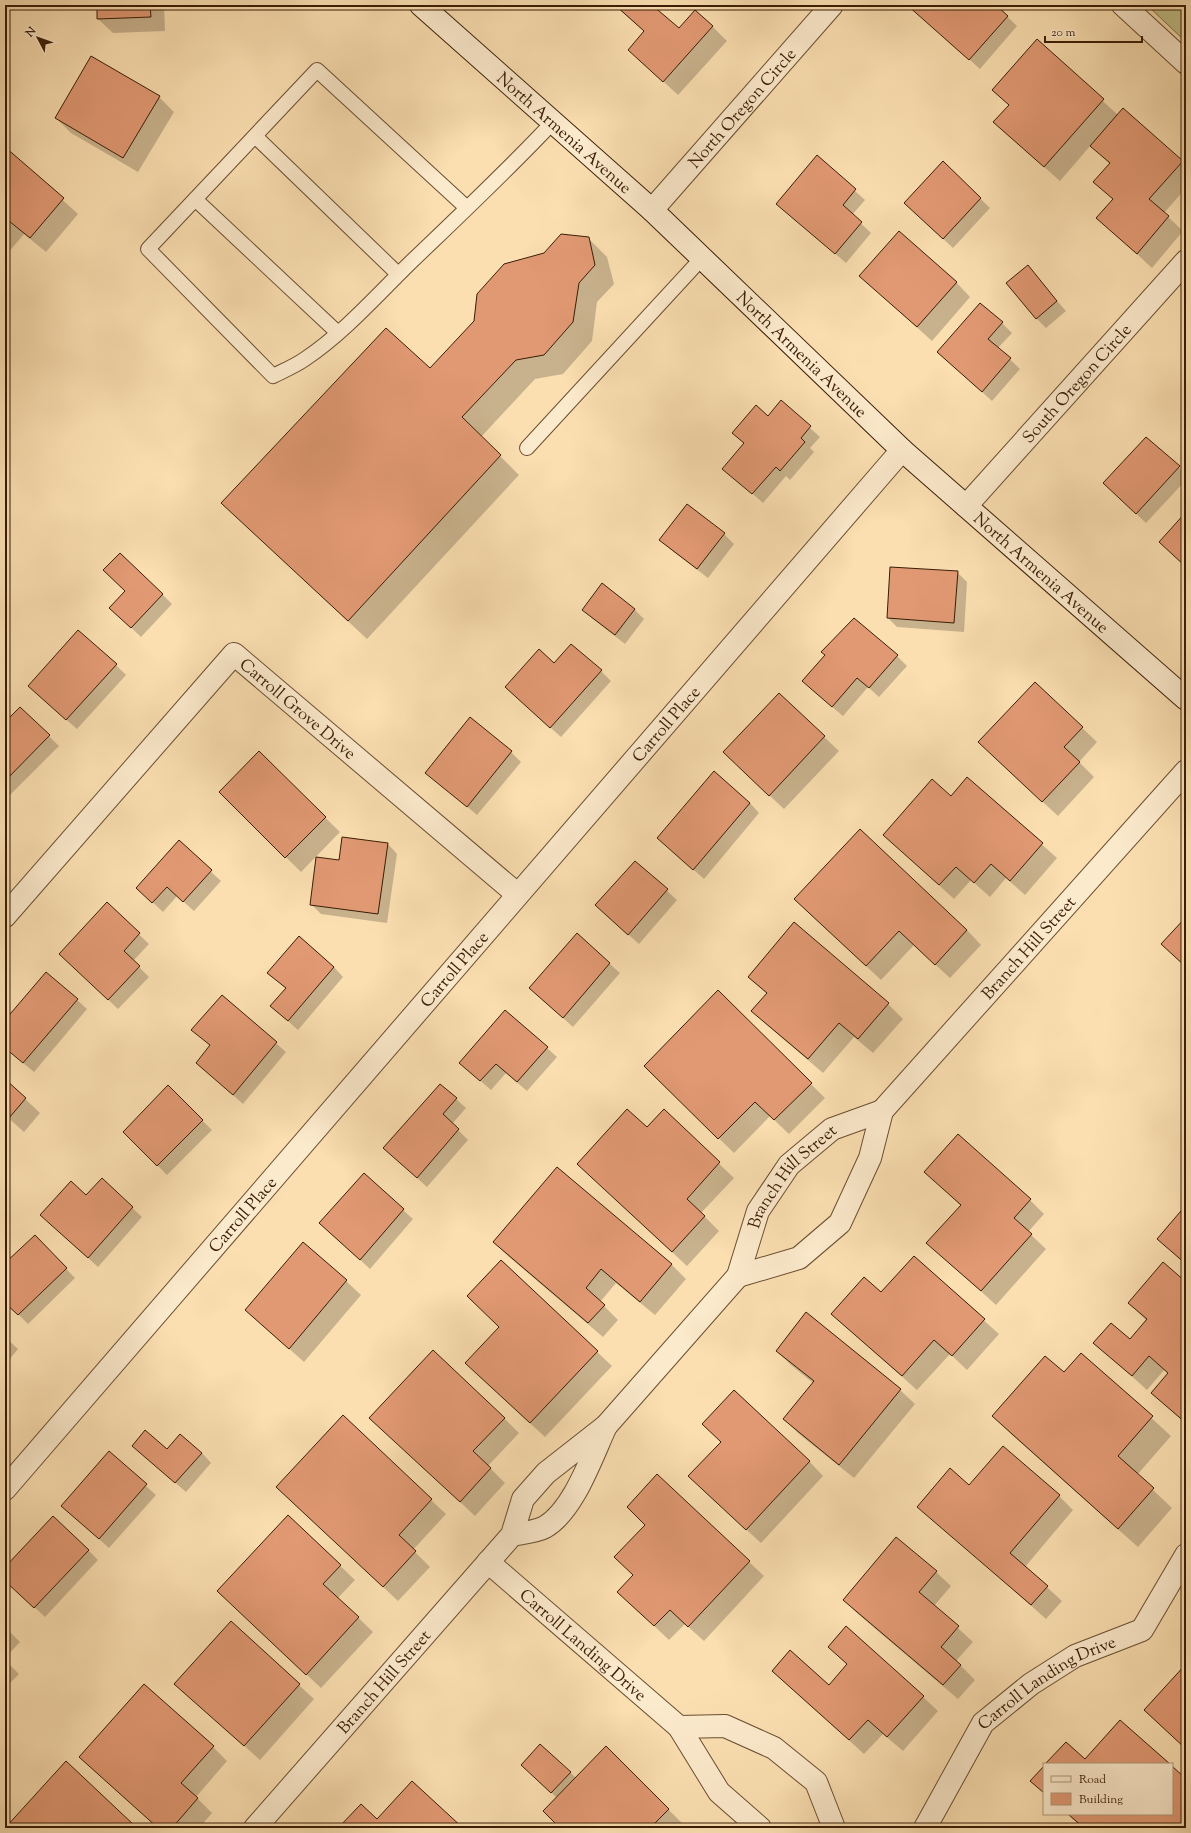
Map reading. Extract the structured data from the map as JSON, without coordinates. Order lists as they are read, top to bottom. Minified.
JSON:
{"streets":{"street":["North Oregon Circle","North Armenia Avenue","South Oregon Circle","Carroll Grove Drive","Carroll Place","Branch Hill Street","Carroll Landing Drive"]},"crossings":[["North Oregon Circle","North Armenia Avenue"],["North Armenia Avenue","South Oregon Circle"],["North Armenia Avenue","Carroll Place"],["Carroll Grove Drive","Carroll Place"],["Branch Hill Street","Carroll Landing Drive"]],"legend":["Road","Building"],"scale_bar":"20 m","north":"top left"}
